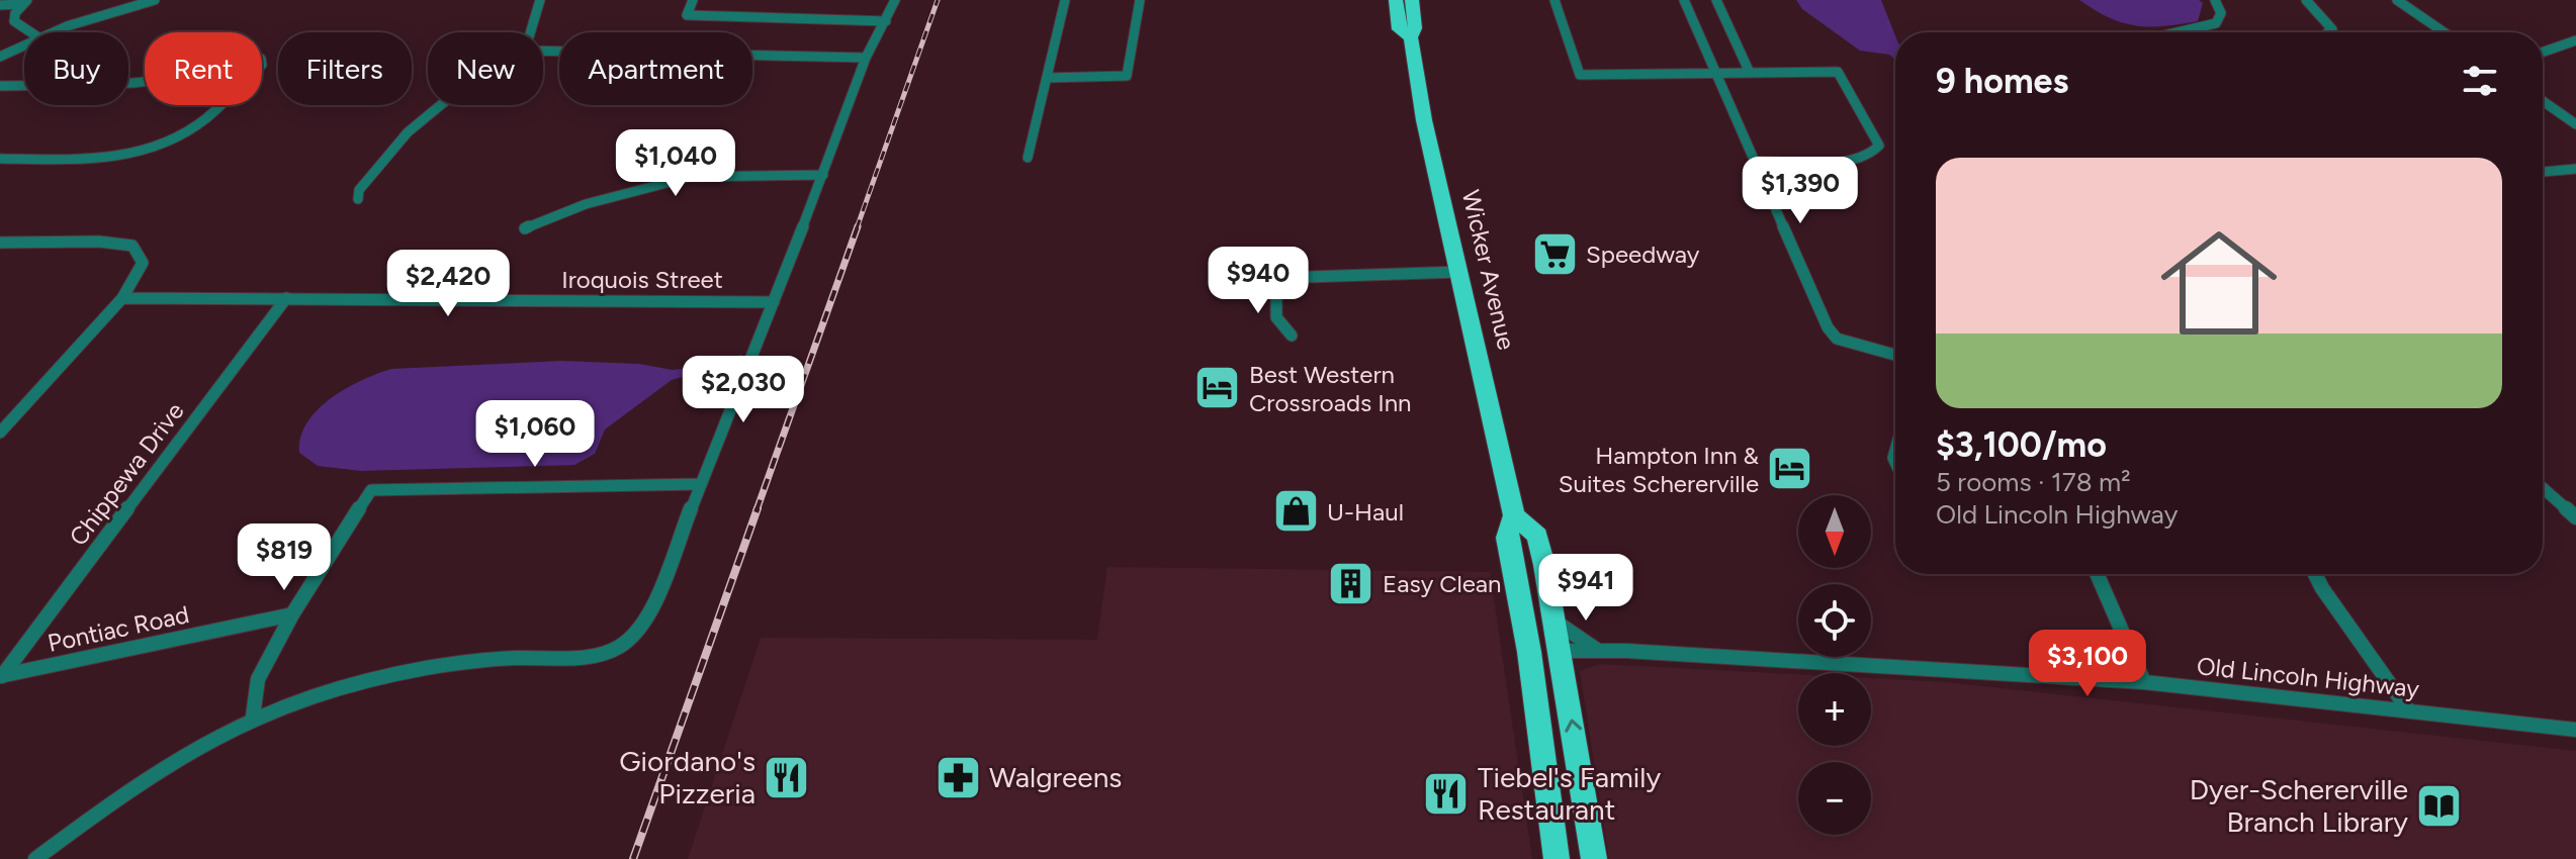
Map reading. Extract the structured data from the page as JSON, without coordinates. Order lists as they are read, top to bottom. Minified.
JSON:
{"streets":{"highway":["Wicker Avenue"],"street":["Iroquois Street","Chippewa Drive","Pontiac Road","Old Lincoln Highway"]},"crossings":[["Wicker Avenue","Old Lincoln Highway"],["Iroquois Street","Chippewa Drive"],["Chippewa Drive","Pontiac Road"]],"places":{"supermarket":["Speedway"],"hotel":["Best Western Crossroads Inn","Hampton Inn & Suites Schererville"],"shop":["U-Haul"],"building":["Easy Clean"],"restaurant":["Giordano's Pizzeria","Tiebel's Family Restaurant"],"pharmacy":["Walgreens"],"library":["Dyer-Schererville Branch Library"]},"north":"bottom","page":{"chip":["Buy","Rent","Filters","New","Apartment"],"heading":"9 homes","price":["$1,040","$1,390","$940","$2,420","$2,030","$1,060","$819","$941","$3,100"],"list":[{"name":"$3,100/mo","note":"5 rooms · 178 m² · Old Lincoln Highway"}],"map_buttons":["+","−"]}}
